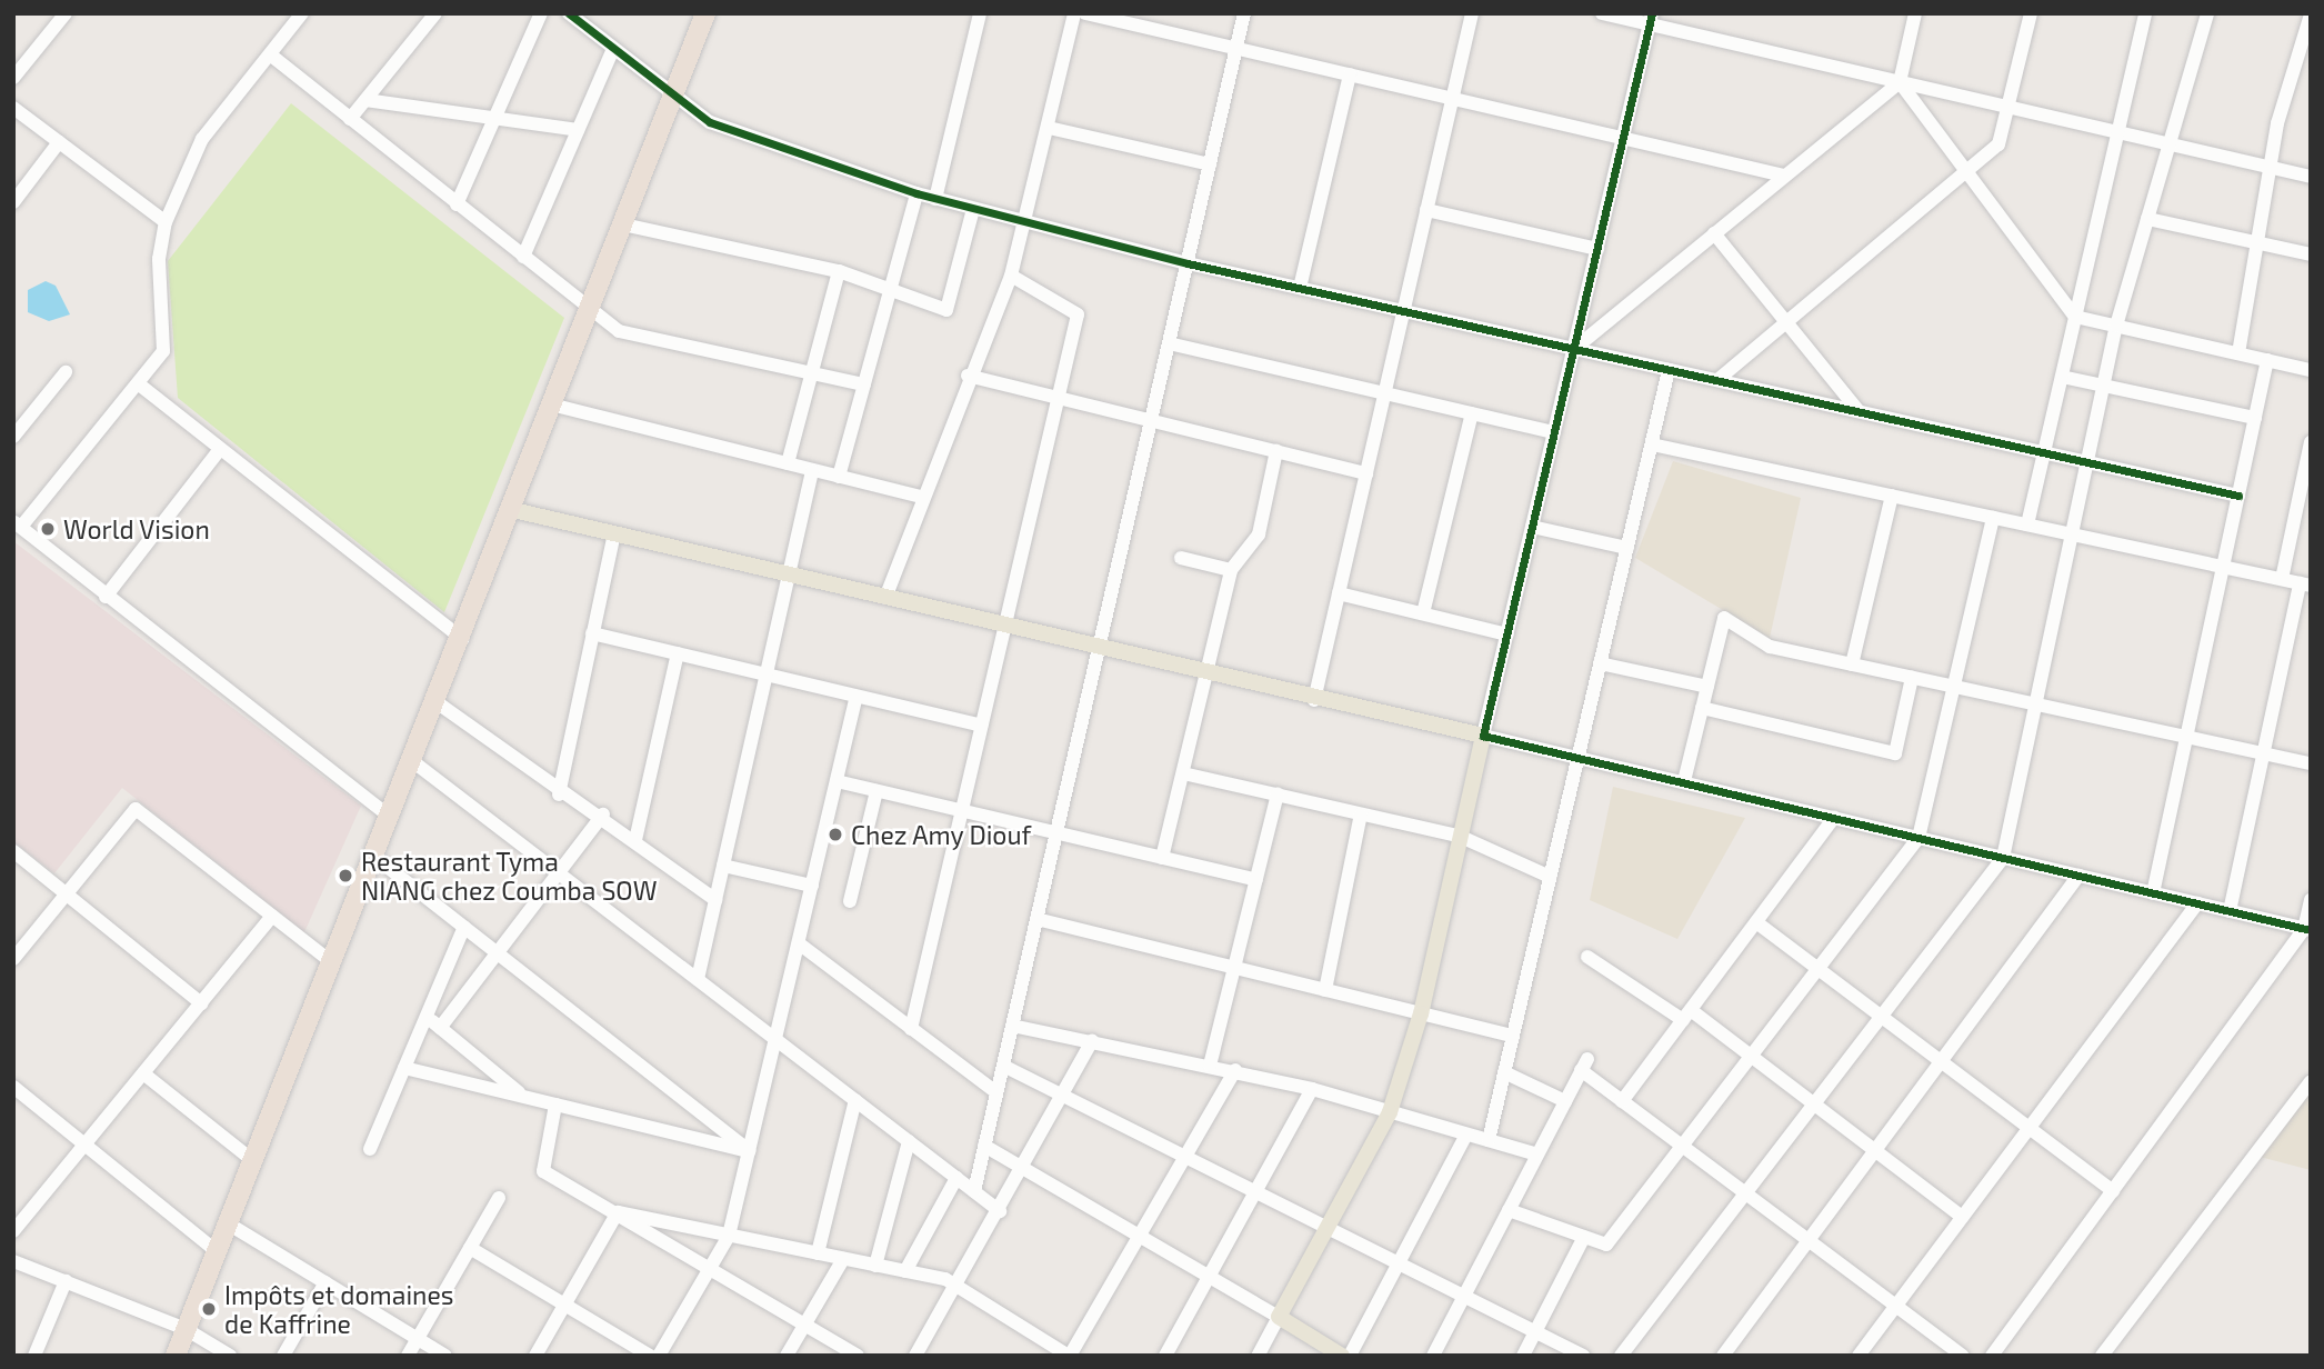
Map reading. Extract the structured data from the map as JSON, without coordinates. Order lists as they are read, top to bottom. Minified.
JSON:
{"places":["World Vision","Chez Amy Diouf","Restaurant Tyma NIANG chez Coumba SOW","Impôts et domaines de Kaffrine"]}
